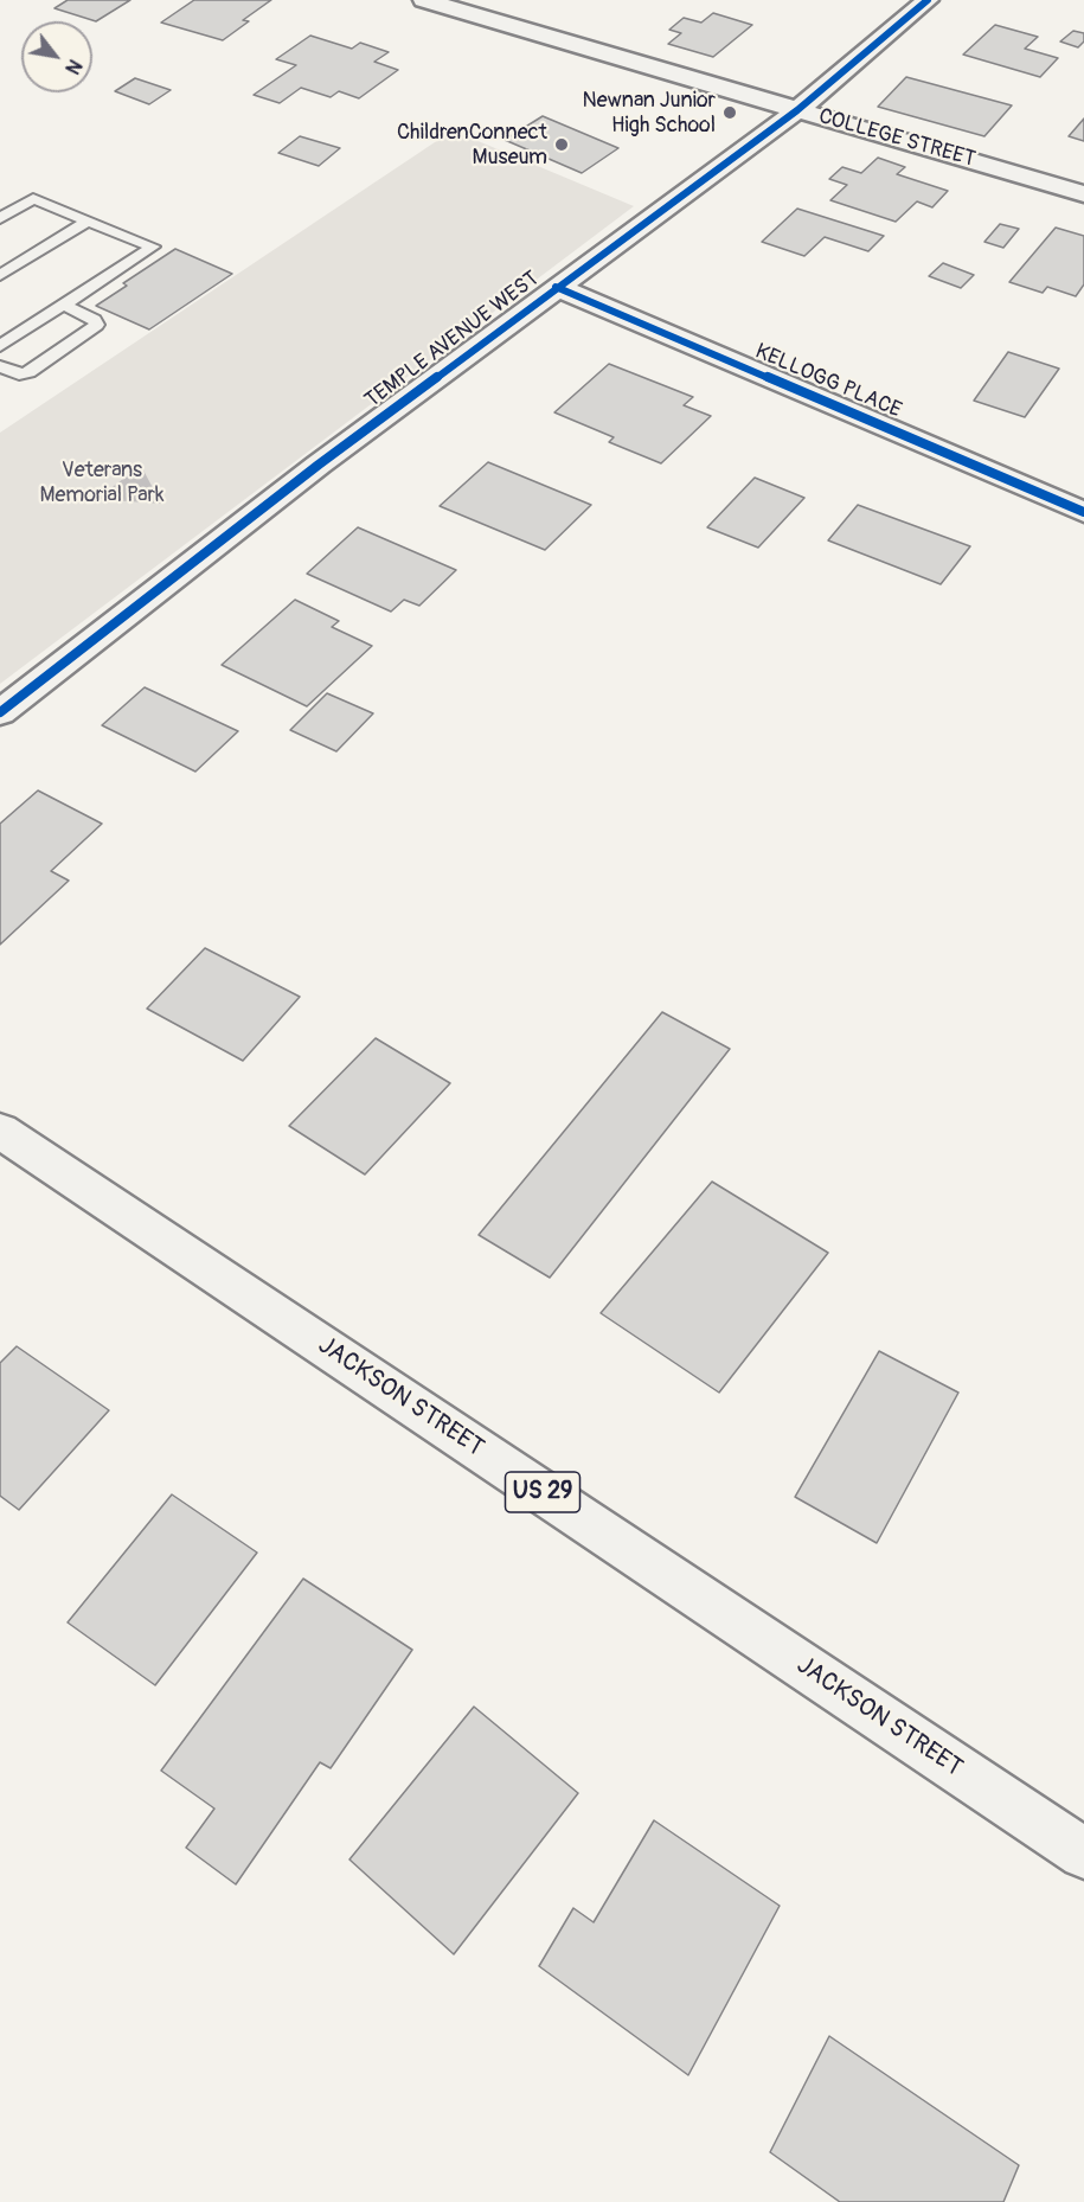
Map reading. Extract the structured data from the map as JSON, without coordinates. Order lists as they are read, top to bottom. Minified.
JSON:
{"streets":{"street":["COLLEGE STREET","TEMPLE AVENUE WEST","KELLOGG PLACE","JACKSON STREET","US 29"]},"crossings":[["COLLEGE STREET","TEMPLE AVENUE WEST"],["TEMPLE AVENUE WEST","KELLOGG PLACE"]],"parks":["Veterans Memorial Park"],"places":["Newnan Junior High School","ChildrenConnect Museum"],"north":"bottom right"}
